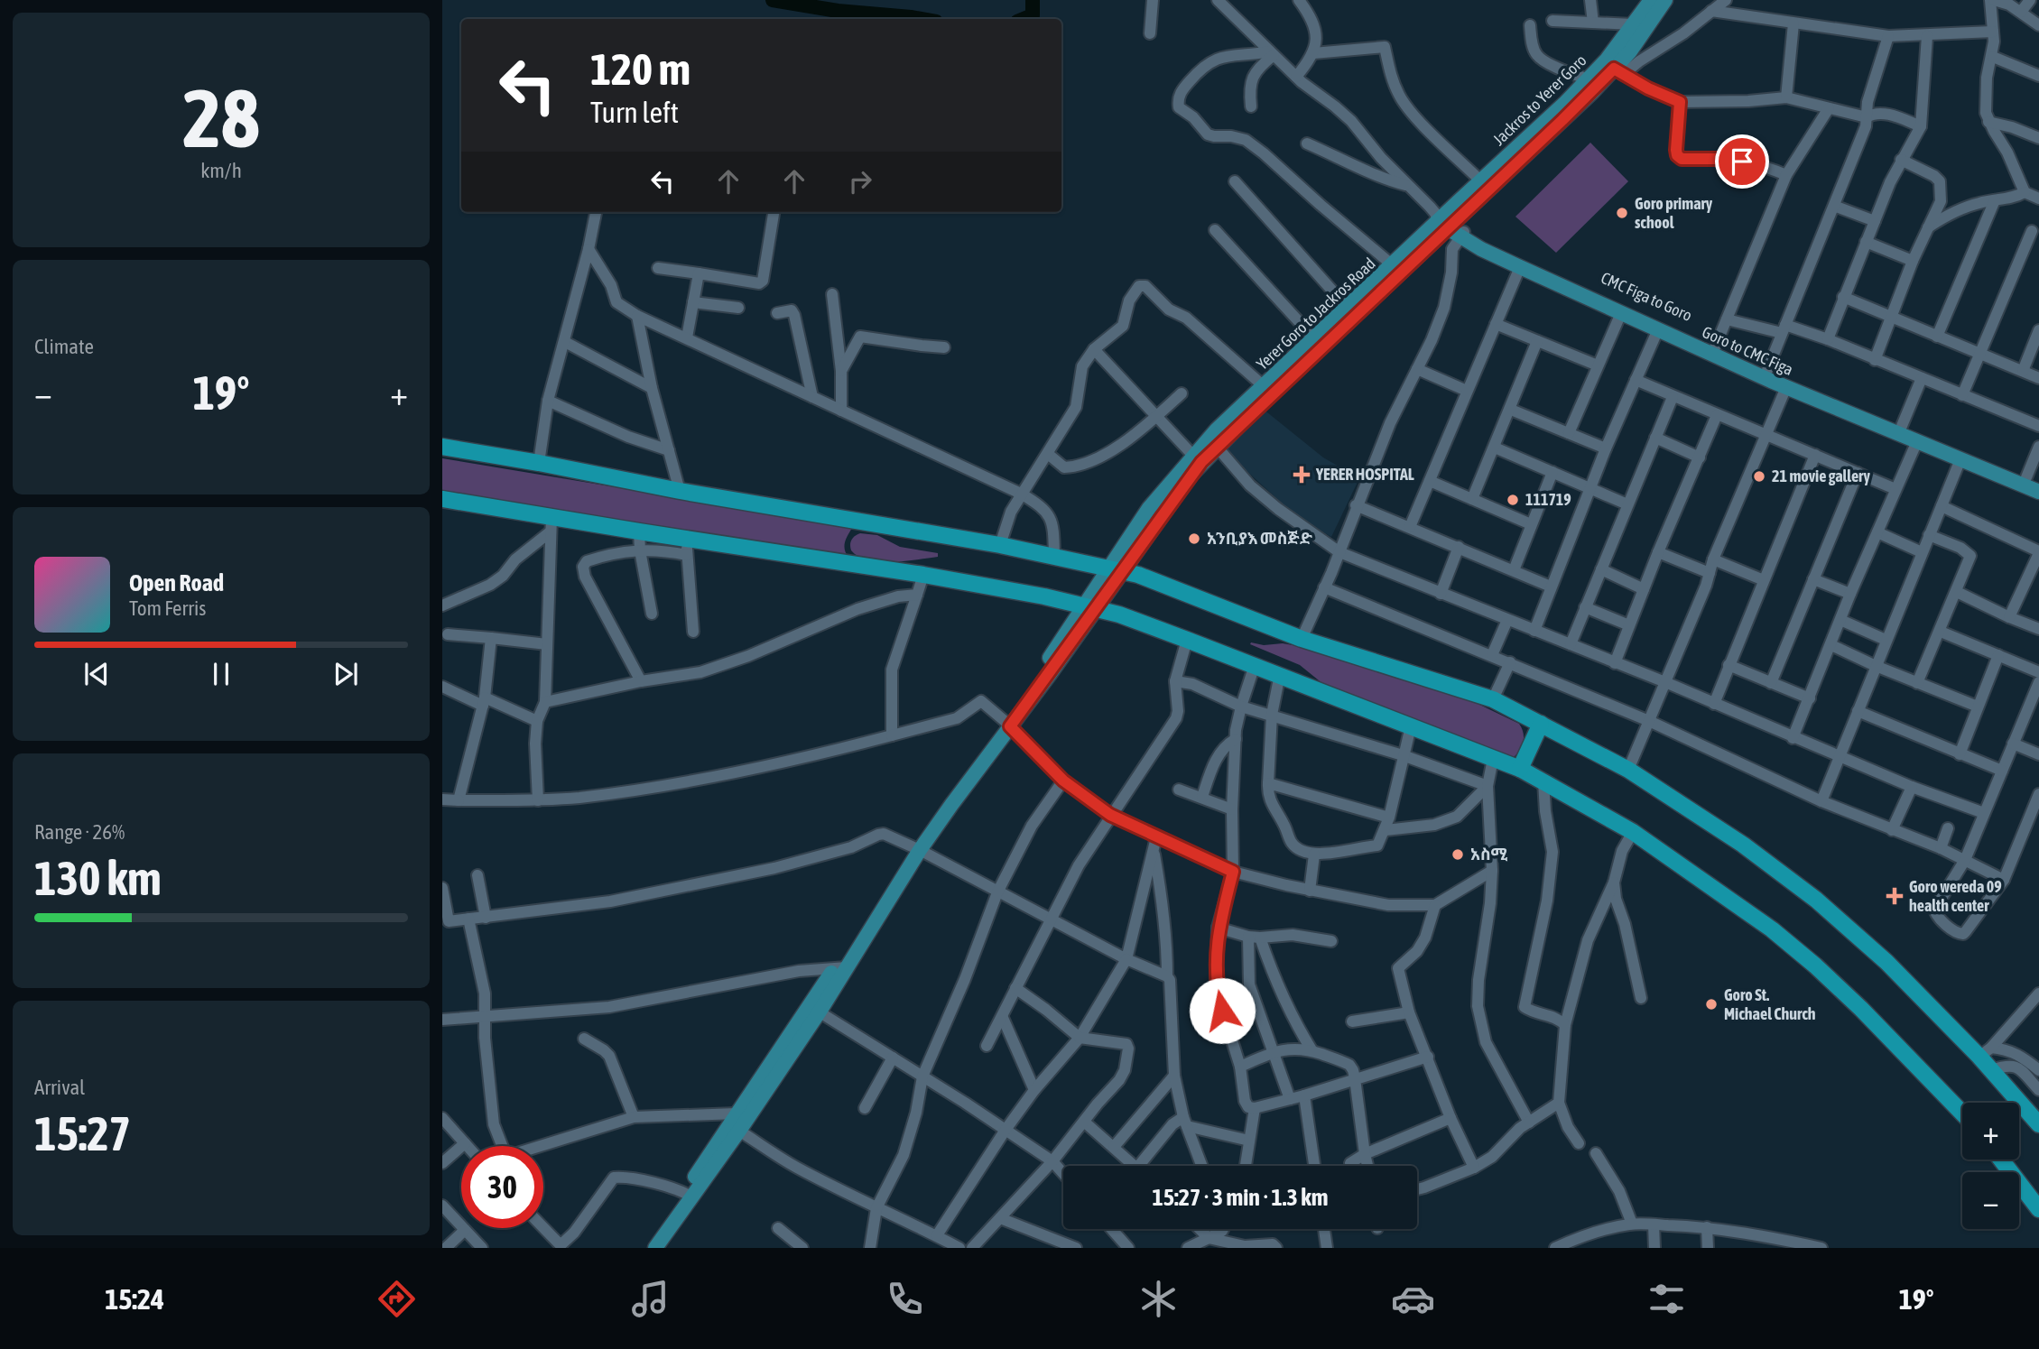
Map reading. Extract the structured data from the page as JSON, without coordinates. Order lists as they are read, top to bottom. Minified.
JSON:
{"streets":{"main road":["Jackros to Yerer Goro","CMC Figa to Goro","Yerer Goro to Jackros Road","Goro to CMC Figa"]},"crossings":[["Jackros to Yerer Goro","CMC Figa to Goro"],["Jackros to Yerer Goro","Yerer Goro to Jackros Road"],["Jackros to Yerer Goro","Goro to CMC Figa"],["CMC Figa to Goro","Yerer Goro to Jackros Road"],["CMC Figa to Goro","Goro to CMC Figa"],["Yerer Goro to Jackros Road","Goro to CMC Figa"]],"places":{"other":["Goro primary school","21 movie gallery","111719","አንቢያእ መስጅድ","አስሚ","Goro St. Michael Church"],"health":["YERER HOSPITAL","Goro wereda 09 health center"]},"page":{"tile":[["28","km/h"],"Climate",["Range · 26%","130 km"],["Arrival","15:27"]],"turn":["120 m","Turn left"],"heat":["−","19°","+"],"song":["Open Road","Tom Ferris"],"map_buttons":["+","−"],"limit":"30","trip":"15:27 · 3 min · 1.3 km","tabs":["15:24","19°"]}}
